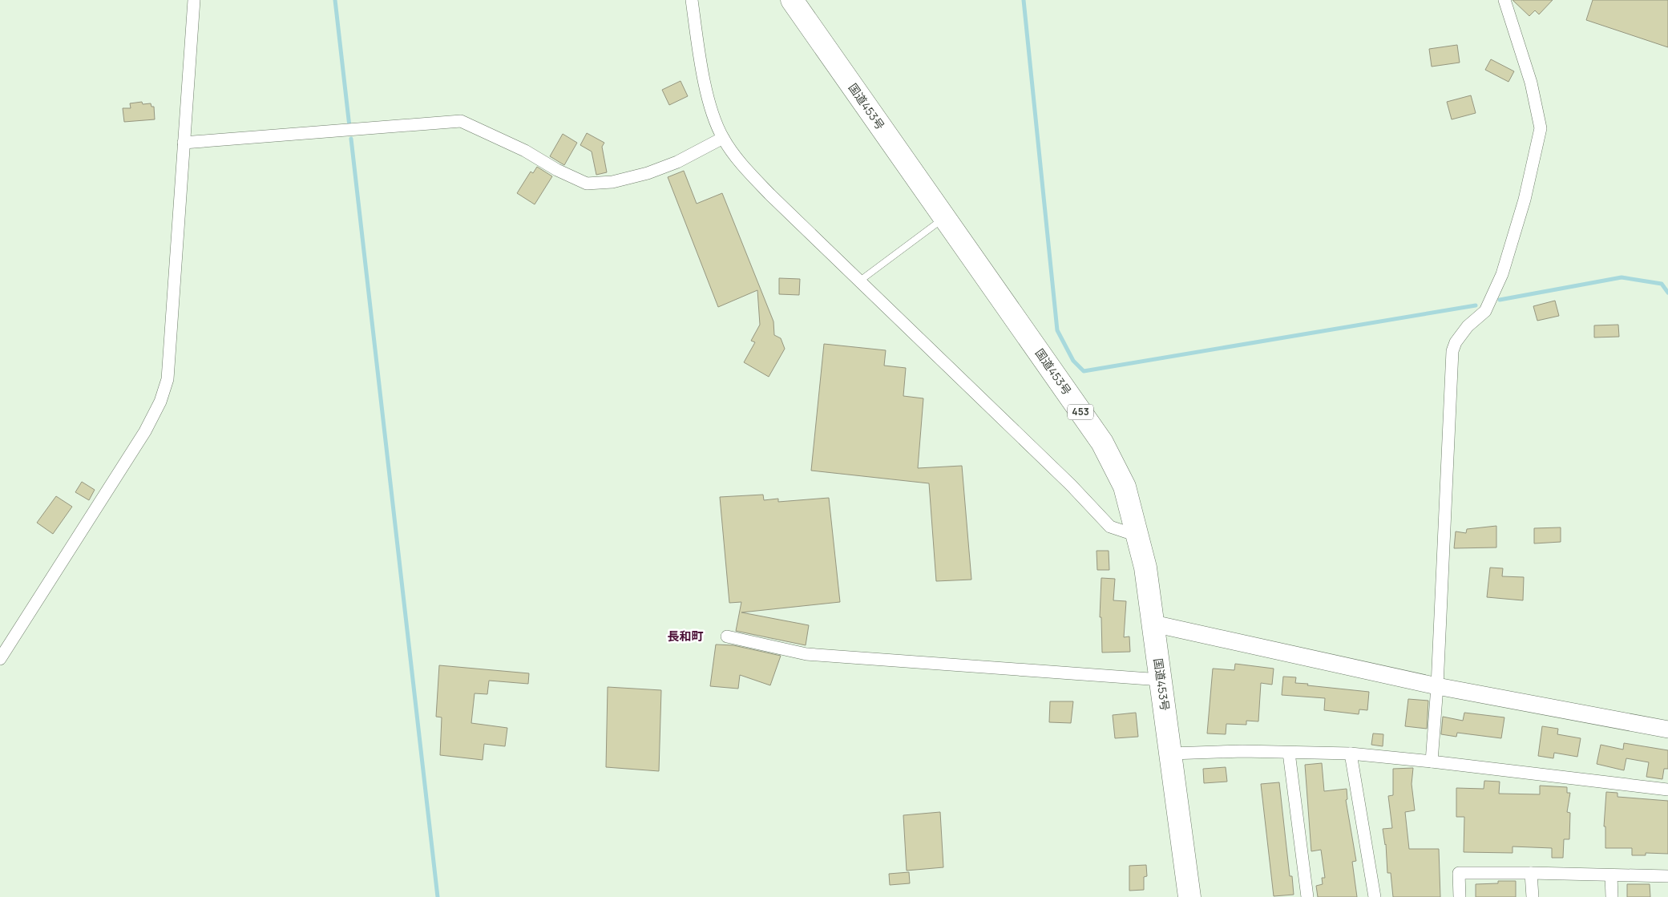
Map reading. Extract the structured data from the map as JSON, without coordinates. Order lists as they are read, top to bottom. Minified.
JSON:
{"streets":{"highway":["国道453号","453"]},"districts":["長和町"]}
